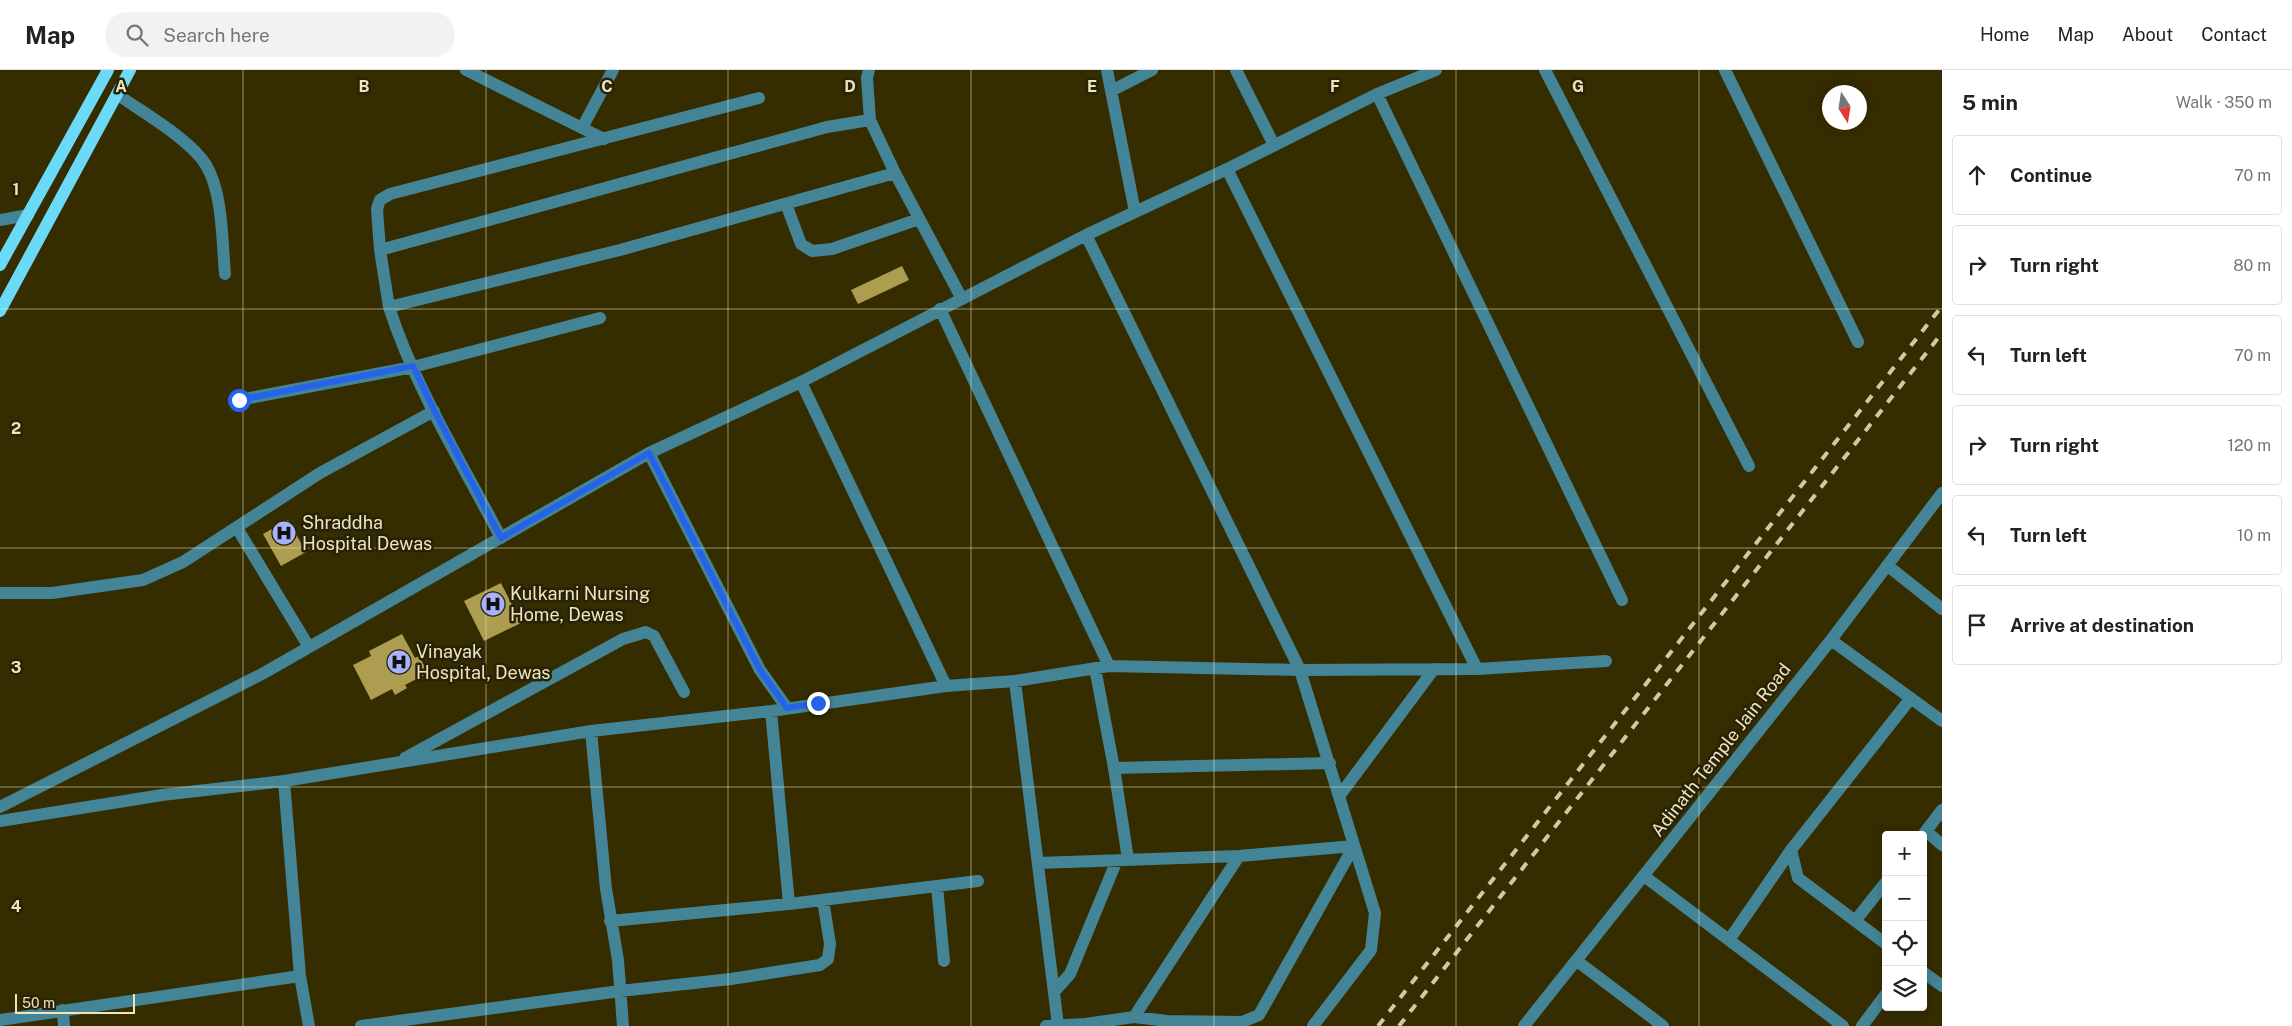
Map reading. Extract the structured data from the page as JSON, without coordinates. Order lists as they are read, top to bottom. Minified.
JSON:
{"streets":{"street":["Adinath Temple Jain Road"]},"places":{"hospital":["Shraddha Hospital Dewas","Kulkarni Nursing Home, Dewas","Vinayak Hospital, Dewas"]},"scale_bar":"50 m","north":"bottom","page":{"header":"Map","search":"Search here","nav":["Home","Map","About","Contact"],"heading":["5 min","Walk · 350 m"],"list":[["Continue","70 m"],["Turn right","80 m"],["Turn left","70 m"],["Turn right","120 m"],["Turn left","10 m"],"Arrive at destination"],"map_buttons":["+","−"],"scale":"50 m"},"grid":{"columns":["A","B","C","D","E","F","G"],"rows":["1","2","3","4"]}}
